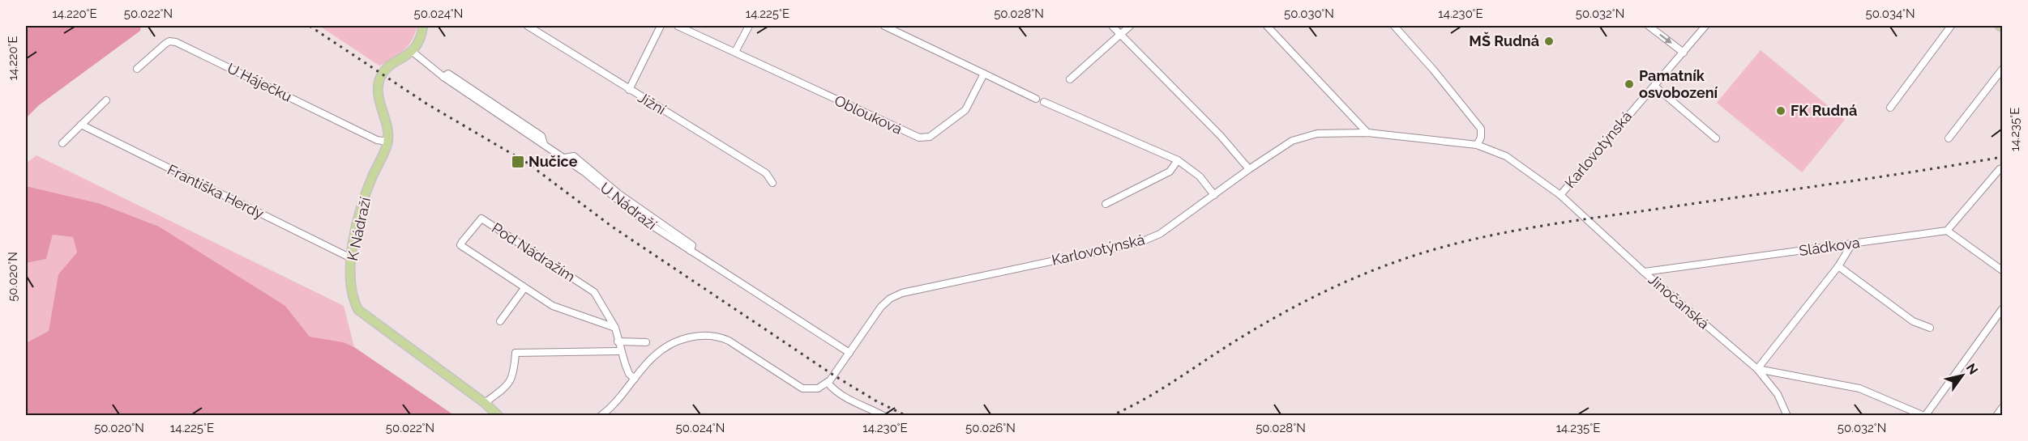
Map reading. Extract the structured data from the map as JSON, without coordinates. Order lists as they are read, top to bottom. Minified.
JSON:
{"streets":{"main road":["K Nádraží"],"street":["U Háječku","Jižní","Oblouková","Karlovotýnská","Františka Herdy","U Nádraží","Sládkova","Pod Nádražím","Jinočanská"]},"crossings":[["U Háječku","K Nádraží"],["Karlovotýnská","U Nádraží"],["Karlovotýnská","Jinočanská"],["Františka Herdy","K Nádraží"],["U Nádraží","K Nádraží"],["Sládkova","Jinočanská"]],"places":{"other":["MŠ Rudná","Pamatník osvobození","FK Rudná"],"transit":["Nučice"]},"north":"top right","coordinates":["14.220°E","50.022°N","50.024°N","14.225°E","50.028°N","50.030°N","14.230°E","50.032°N","50.034°N","14.235°E","50.020°N","50.026°N"]}
